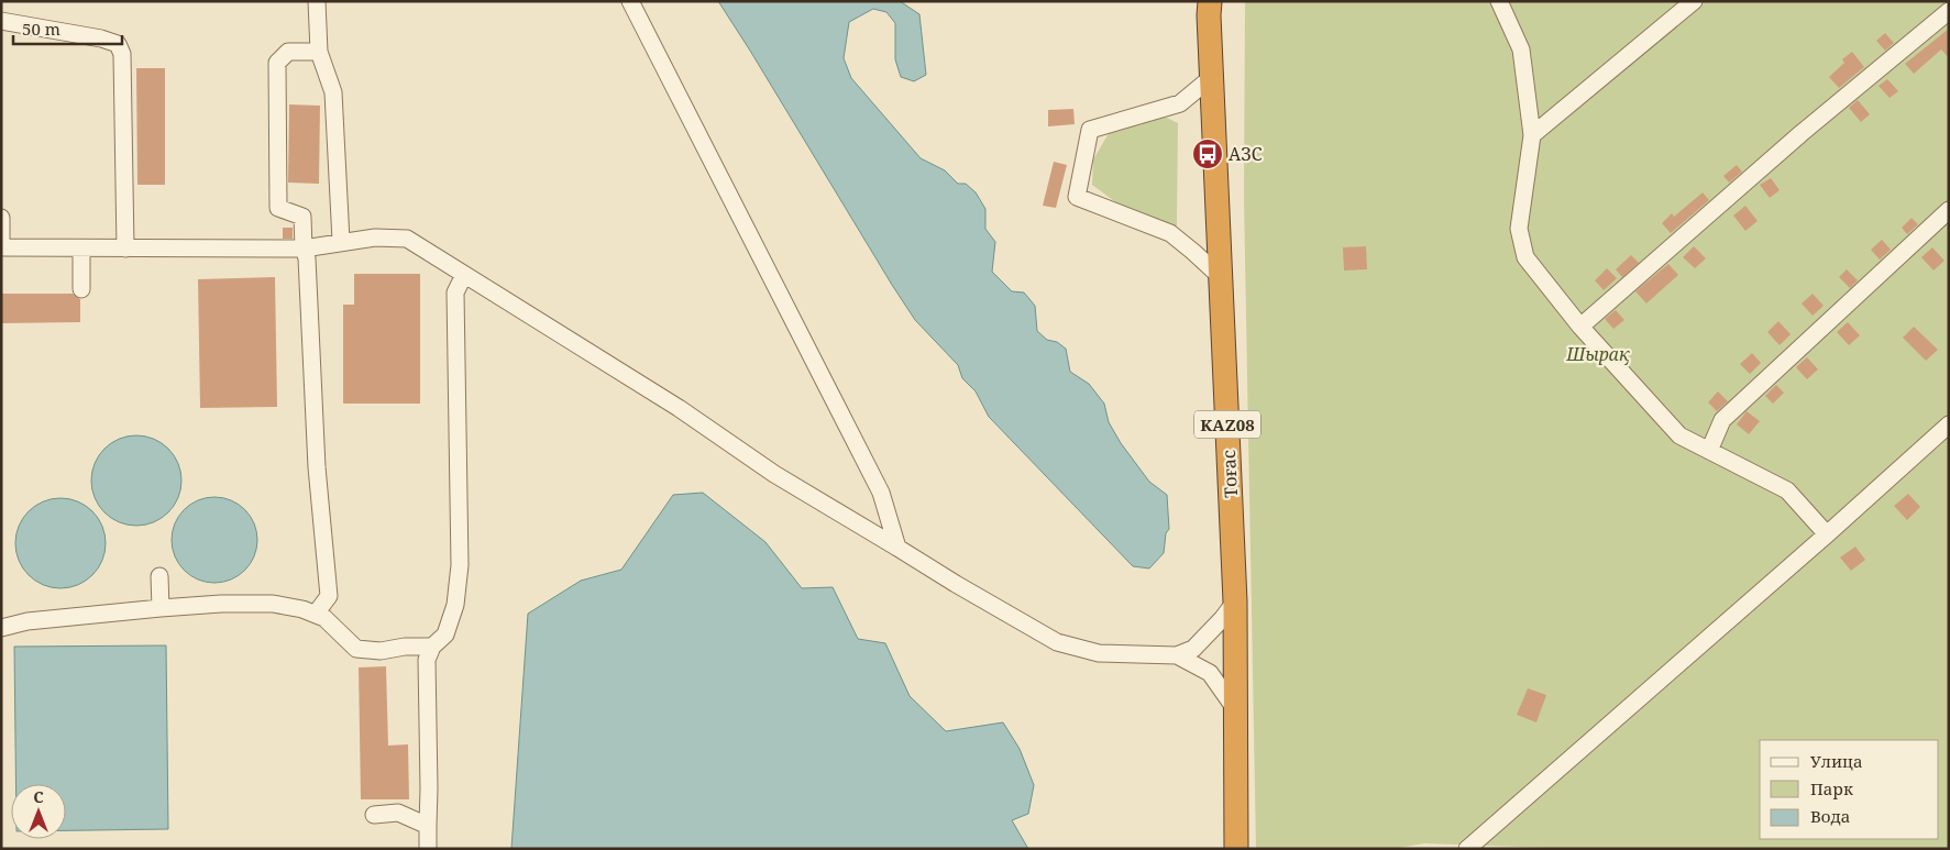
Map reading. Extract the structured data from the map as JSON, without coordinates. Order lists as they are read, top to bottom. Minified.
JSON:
{"streets":{"highway":["KAZ08","Тоғас"]},"parks":["Шырақ"],"places":{"bus stop":["АЗС"]},"legend":["Улица","Парк","Вода"],"scale_bar":"50 m","north":"top"}
